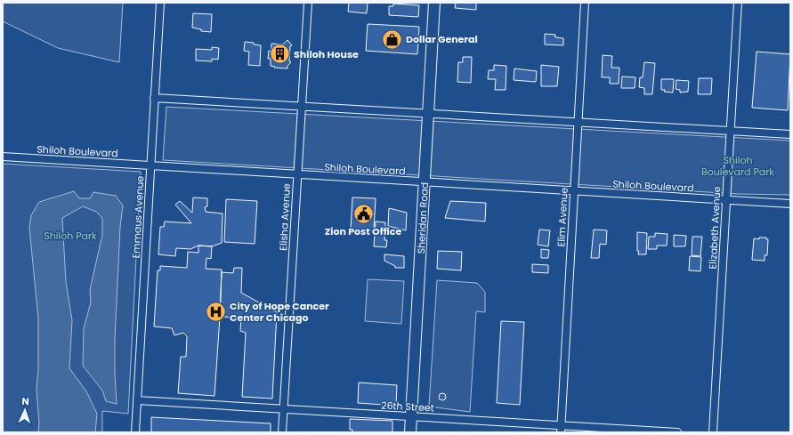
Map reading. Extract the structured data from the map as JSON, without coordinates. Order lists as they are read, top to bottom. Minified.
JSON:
{"streets":{"main road":["Sheridan Road"],"street":["Shiloh Boulevard","Emmaus Avenue","Elisha Avenue","Elim Avenue","Elizabeth Avenue","26th Street"]},"crossings":[["Shiloh Boulevard","Emmaus Avenue"],["Shiloh Boulevard","Elisha Avenue"],["Shiloh Boulevard","Elim Avenue"],["Shiloh Boulevard","Sheridan Road"],["Shiloh Boulevard","Elizabeth Avenue"],["Emmaus Avenue","26th Street"],["Elisha Avenue","26th Street"],["Elim Avenue","26th Street"],["Sheridan Road","26th Street"]],"parks":["Shiloh Boulevard Park","Shiloh Park"],"places":{"shop":["Dollar General"],"building":["Shiloh House"],"public building":["Zion Post Office"],"hospital":["City of Hope Cancer Center Chicago"]},"north":"top"}
